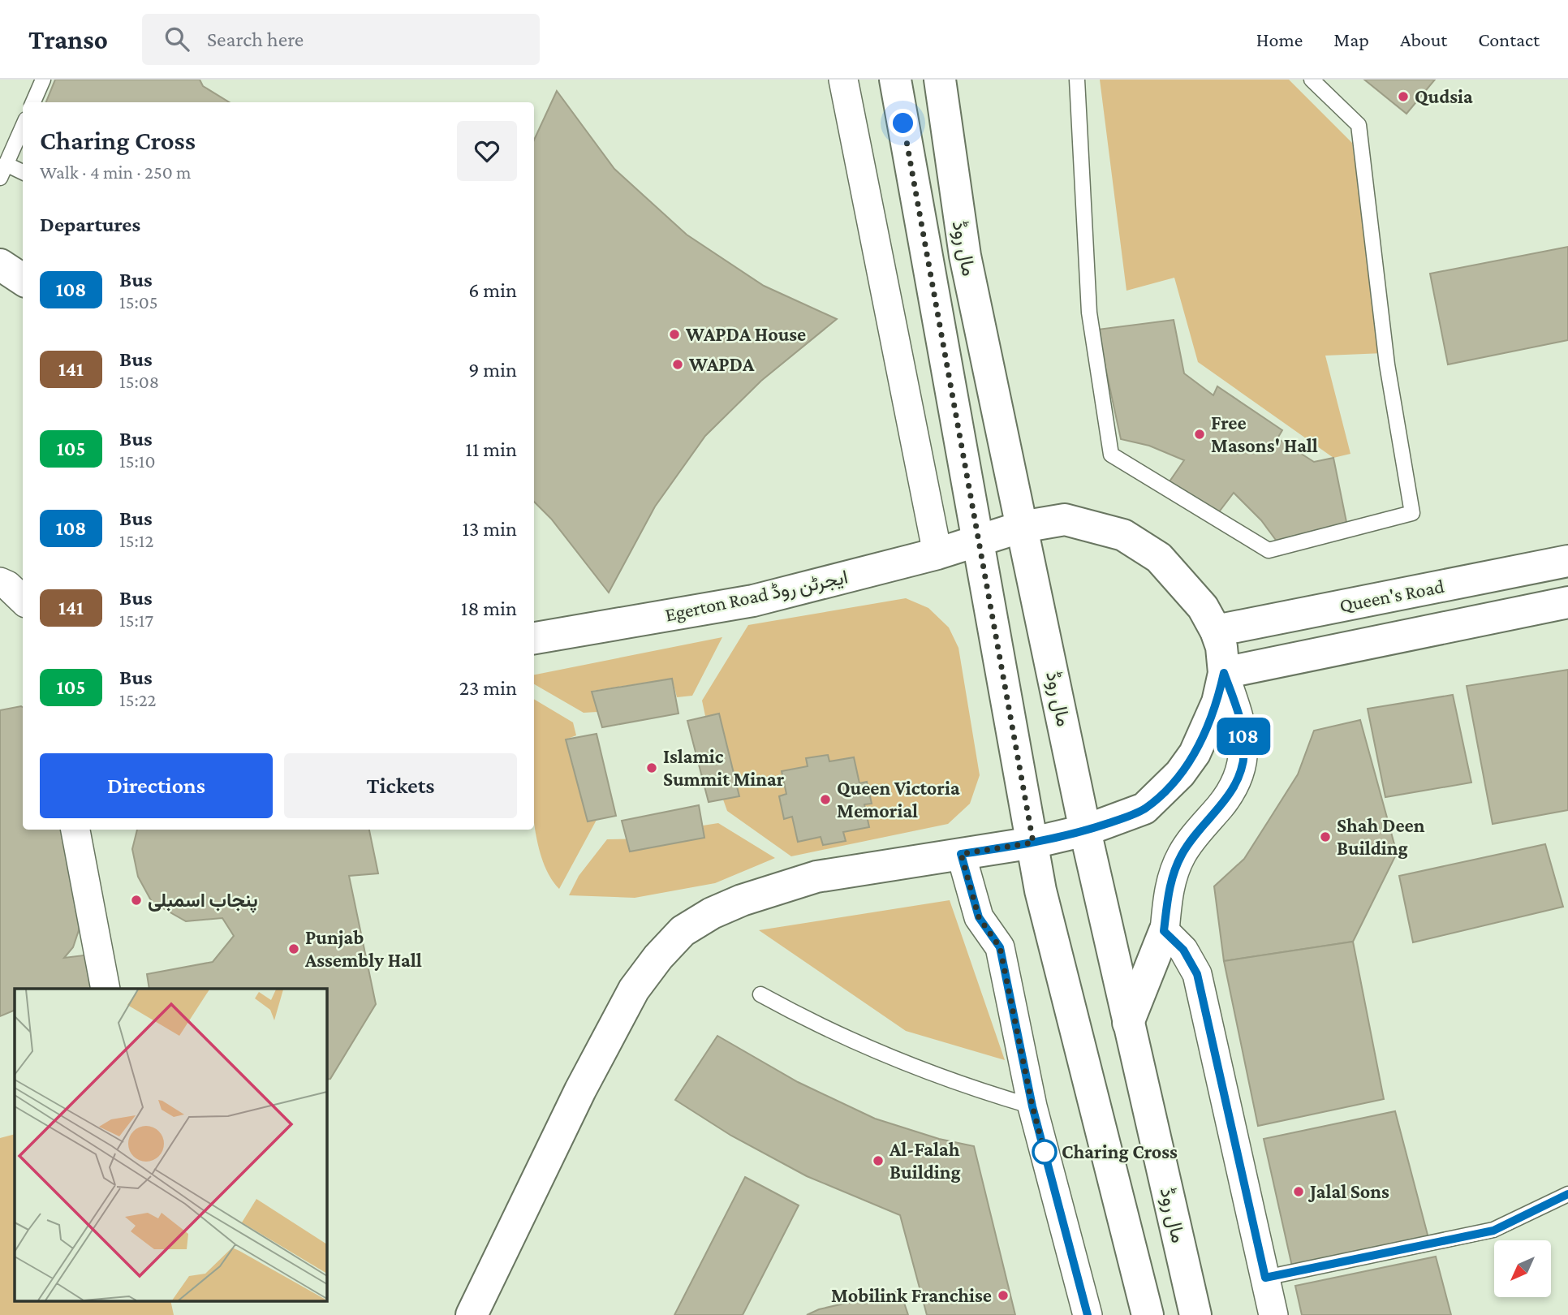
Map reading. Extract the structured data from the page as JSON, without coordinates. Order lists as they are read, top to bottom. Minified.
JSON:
{"streets":{"main road":["مال روڈ","Egerton Road ایجرٹن روڈ","Queen's Road"]},"crossings":[["مال روڈ","Egerton Road ایجرٹن روڈ"],["Egerton Road ایجرٹن روڈ","Queen's Road"]],"places":["Qudsia","WAPDA House","WAPDA","Free Masons' Hall","Islamic Summit Minar","Queen Victoria Memorial","Shah Deen Building","پنجاب اسمبلی","Punjab Assembly Hall","Charing Cross","Al-Falah Building","Jalal Sons","Mobilink Franchise"],"lines":["bus line 108"],"north":"bottom left","page":{"header":"Transo","search":"Search here","nav":["Home","Map","About","Contact"],"on_map":"108","heading":[["Charing Cross","Walk · 4 min · 250 m"],"Departures"],"list":[{"mark":"108","name":"Bus","note":"15:05","value":"6 min"},{"mark":"141","name":"Bus","note":"15:08","value":"9 min"},{"mark":"105","name":"Bus","note":"15:10","value":"11 min"},{"mark":"108","name":"Bus","note":"15:12","value":"13 min"},{"mark":"141","name":"Bus","note":"15:17","value":"18 min"},{"mark":"105","name":"Bus","note":"15:22","value":"23 min"}],"buttons":["Directions","Tickets"]}}
